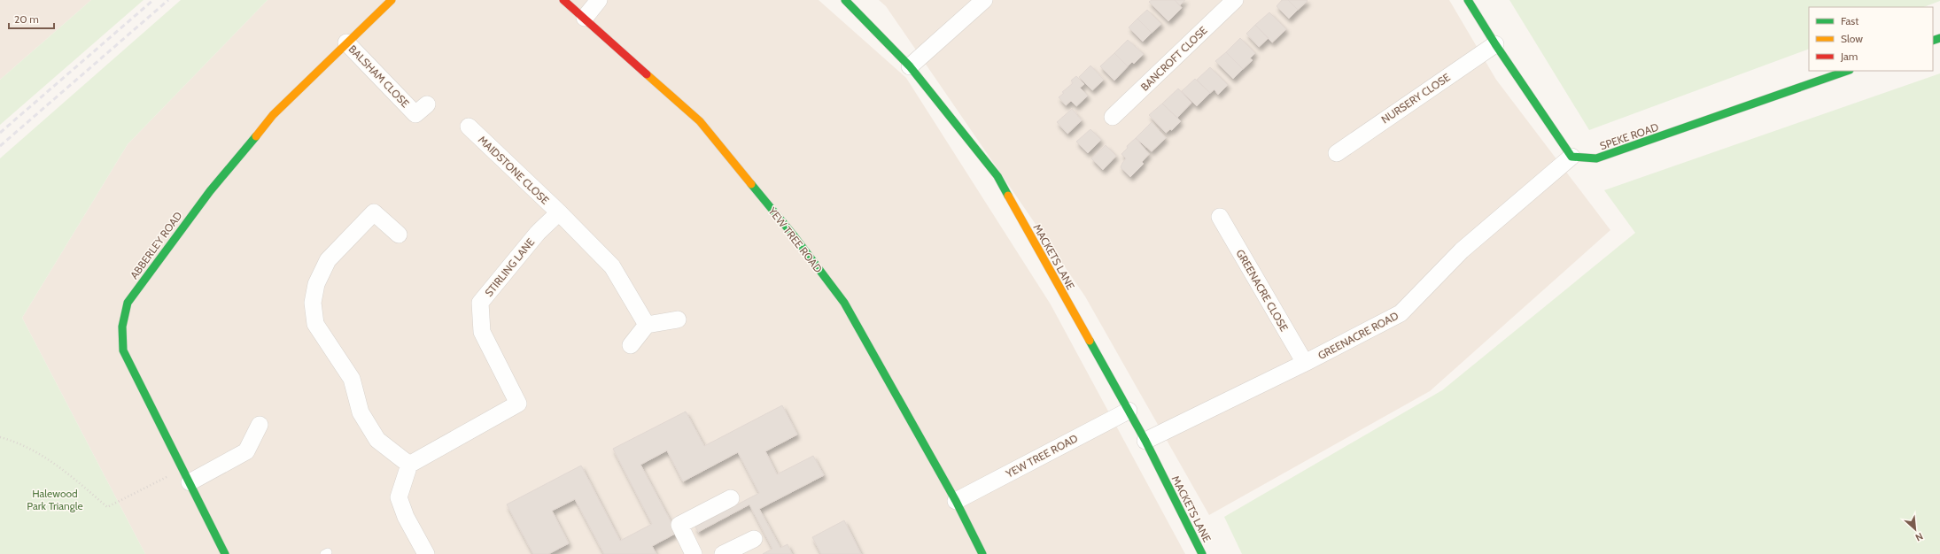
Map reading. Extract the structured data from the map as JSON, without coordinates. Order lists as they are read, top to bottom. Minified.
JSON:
{"streets":{"street":["BANCROFT CLOSE","BALSHAM CLOSE","NURSERY CLOSE","SPEKE ROAD","MAIDSTONE CLOSE","YEW TREE ROAD","ABBERLEY ROAD","MACKETS LANE","STIRLING LANE","GREENACRE CLOSE","GREENACRE ROAD"]},"crossings":[["BALSHAM CLOSE","ABBERLEY ROAD"],["SPEKE ROAD","GREENACRE ROAD"],["MAIDSTONE CLOSE","STIRLING LANE"],["YEW TREE ROAD","MACKETS LANE"],["MACKETS LANE","GREENACRE ROAD"],["GREENACRE CLOSE","GREENACRE ROAD"]],"parks":["Halewood Park Triangle"],"legend":["Fast","Slow","Jam"],"scale_bar":"20 m","north":"bottom right"}
